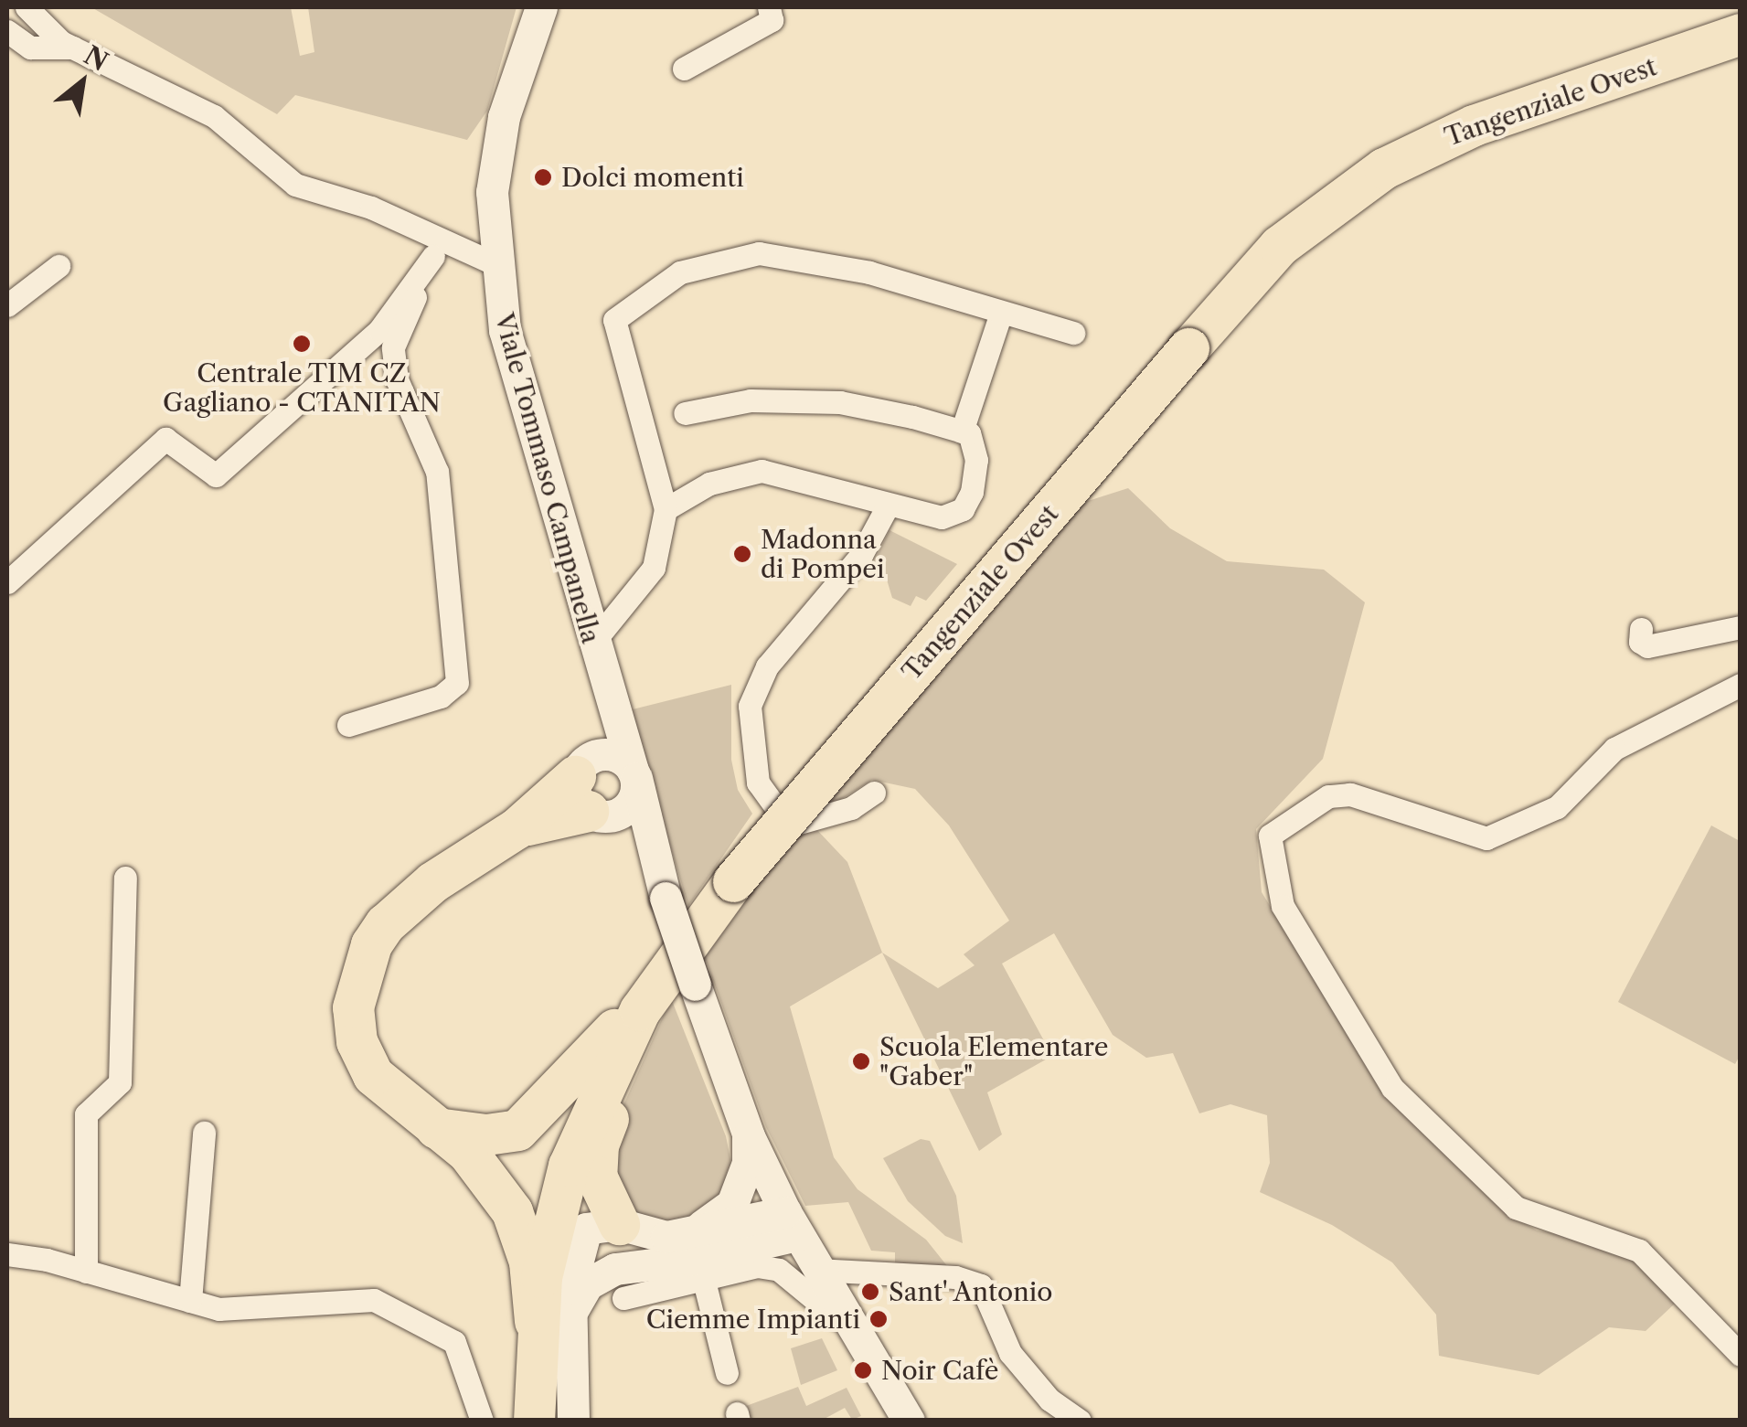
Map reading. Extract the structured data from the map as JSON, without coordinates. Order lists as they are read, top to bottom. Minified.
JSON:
{"streets":{"highway":["Tangenziale Ovest"],"street":["Viale Tommaso Campanella"]},"places":["Dolci momenti","Centrale TIM CZ Gagliano - CTANITAN","Madonna di Pompei","Scuola Elementare \"Gaber\"","Sant' Antonio","Ciemme Impianti","Noir Cafè"],"north":"top right"}
